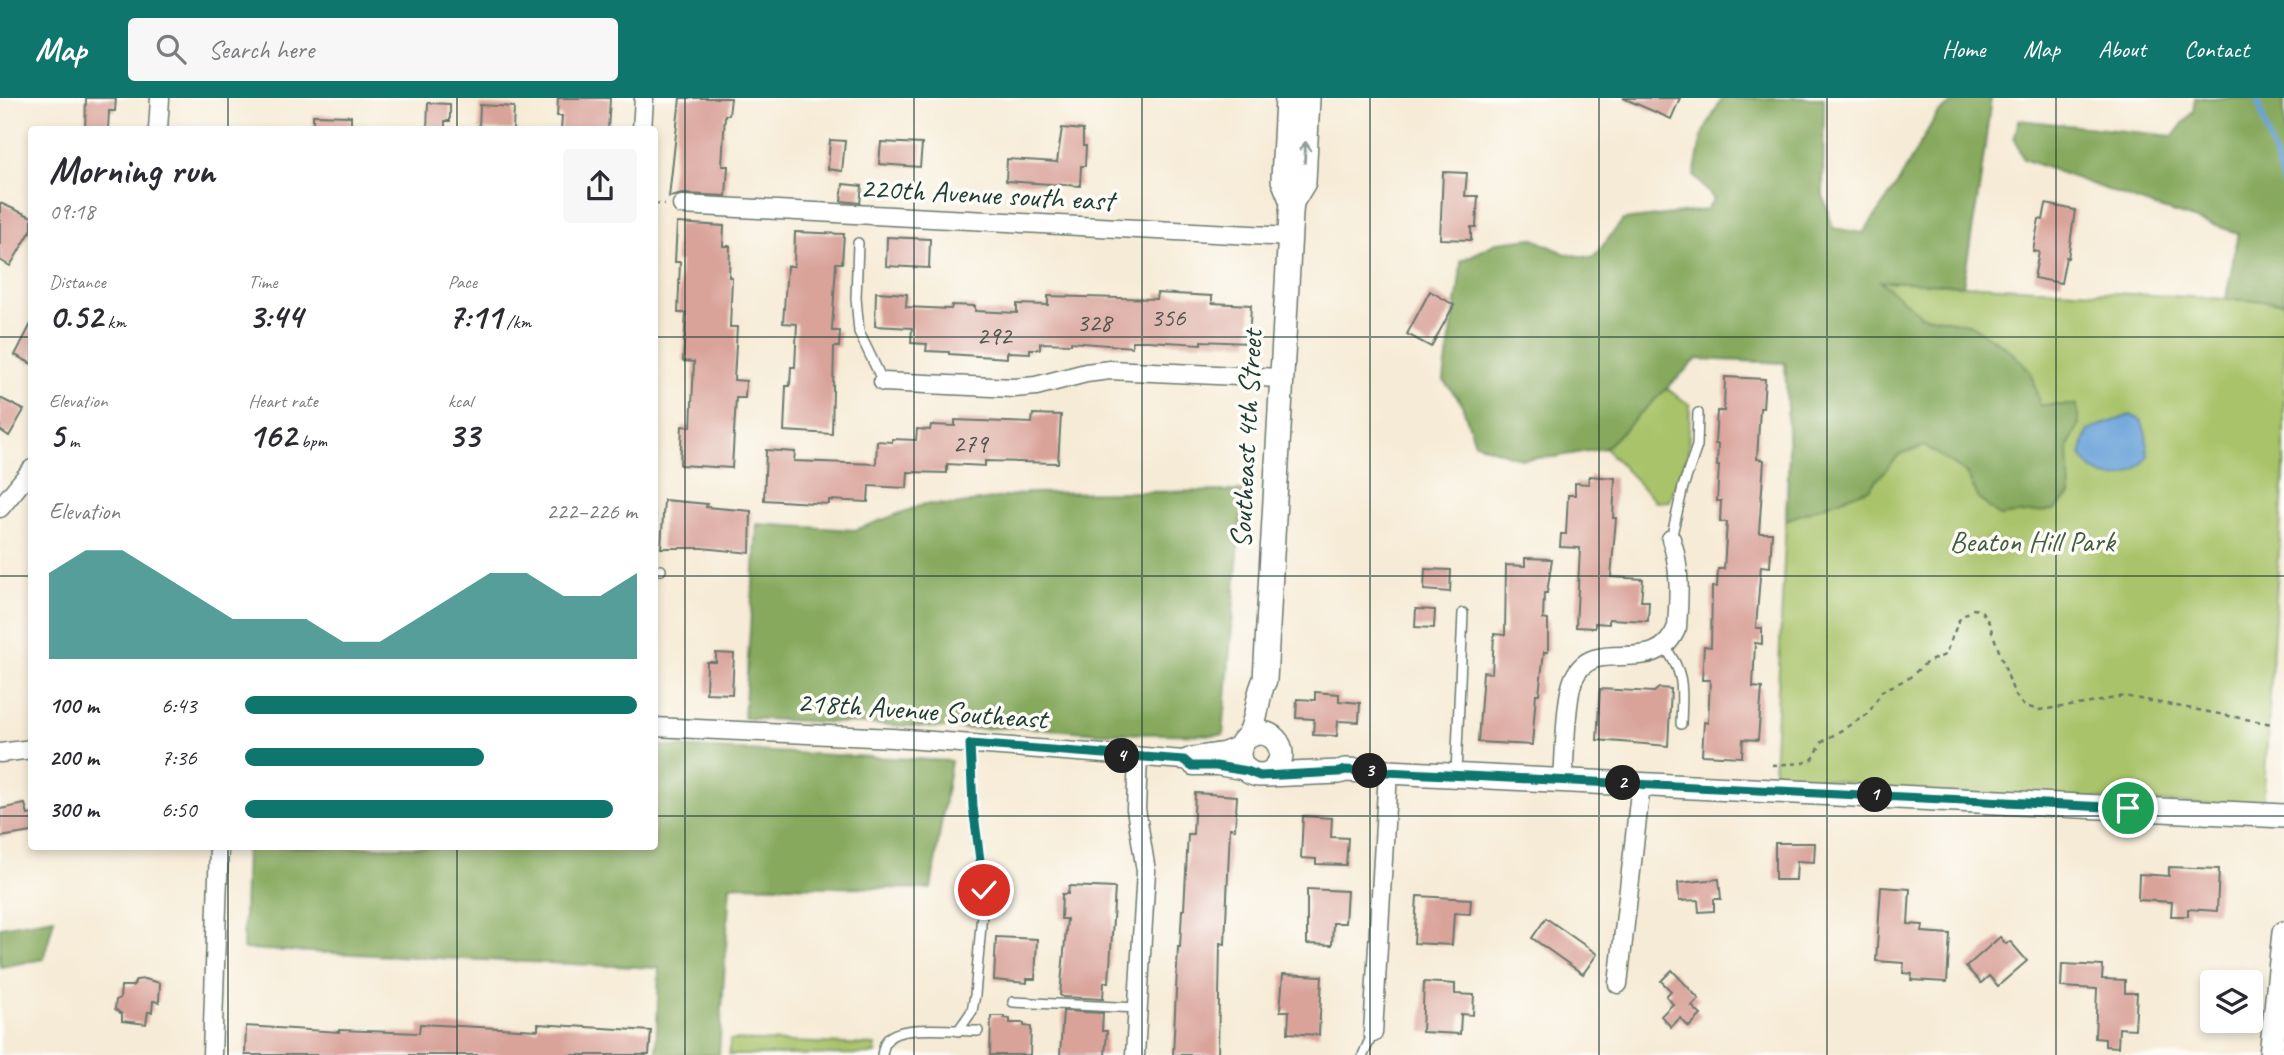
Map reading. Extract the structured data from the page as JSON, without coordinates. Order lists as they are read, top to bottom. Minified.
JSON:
{"streets":{"street":["220th Avenue south east","Southeast 4th Street","218th Avenue Southeast"]},"crossings":[["220th Avenue south east","Southeast 4th Street"],["Southeast 4th Street","218th Avenue Southeast"]],"parks":["Beaton Hill Park"],"house_numbers":["356","328","292","279"],"page":{"header":"Map","search":"Search here","nav":["Home","Map","About","Contact"],"heading":["Morning run","09:18"],"stats":[["Distance","0.52 km"],["Time","3:44"],["Pace","7:11 /km"],["Elevation","5 m"],["Heart rate","162 bpm"],["kcal","33"]],"chart":["Elevation","222–226 m"],"list":[{"name":"100 m","note":"6:43"},{"name":"200 m","note":"7:36"},{"name":"300 m","note":"6:50"}],"pins":["4","3","2","1"]}}
